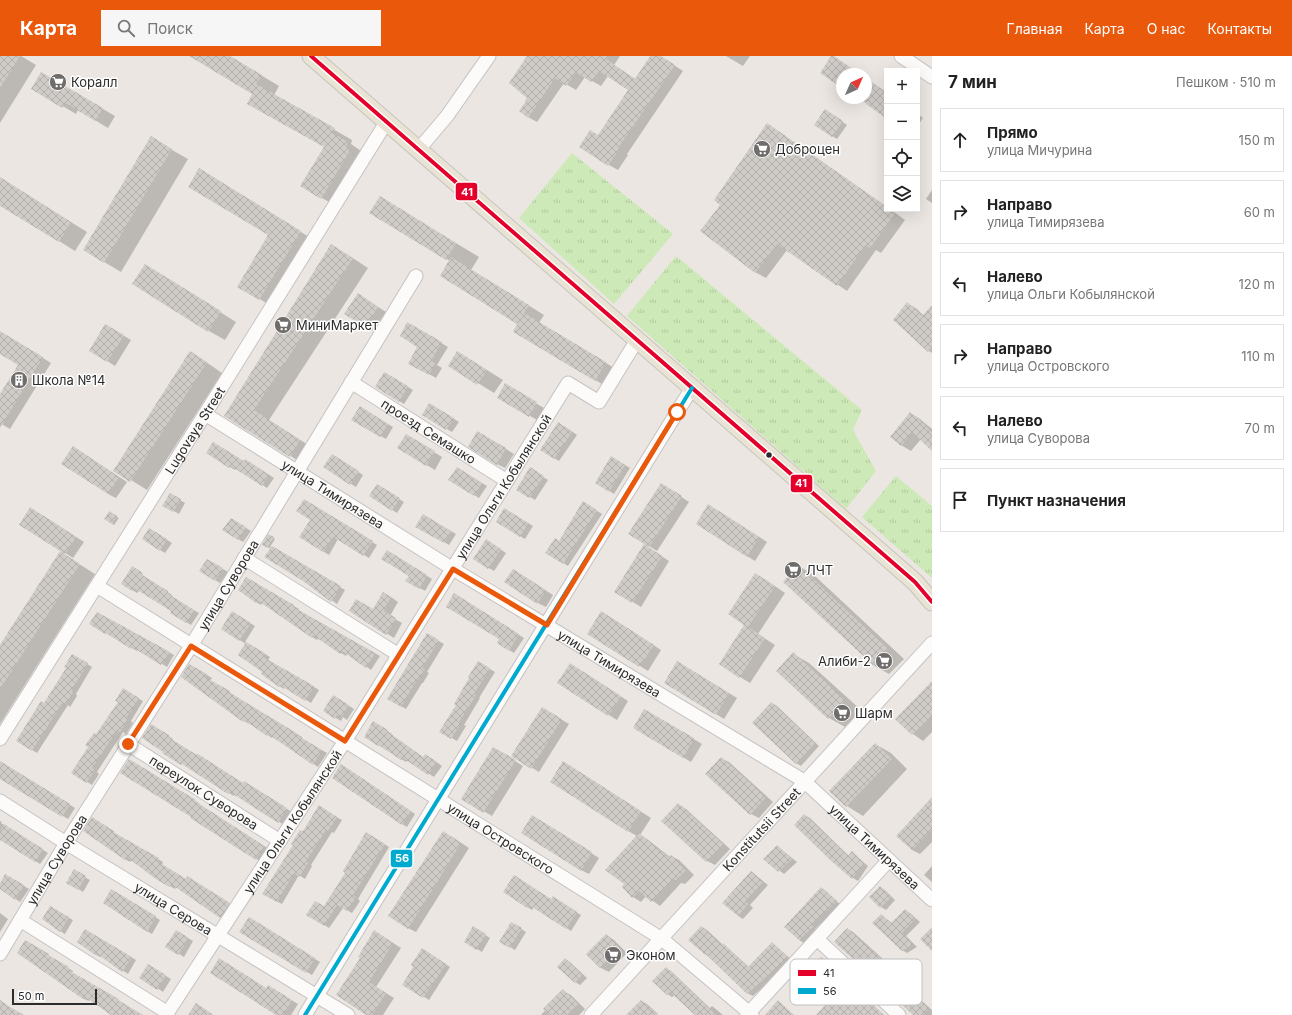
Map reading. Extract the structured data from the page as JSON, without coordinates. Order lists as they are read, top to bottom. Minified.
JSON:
{"streets":{"street":["Lugovaya Street","проезд Семашко","улица Ольги Кобылянской","улица Тимирязева","улица Суворова","переулок Суворова","Konstitutsii Street","улица Островского","улица Серова"]},"crossings":[["Lugovaya Street","улица Тимирязева"],["Lugovaya Street","улица Островского"],["проезд Семашко","улица Ольги Кобылянской"],["проезд Семашко","улица Суворова"],["улица Ольги Кобылянской","улица Тимирязева"],["улица Ольги Кобылянской","переулок Суворова"],["улица Ольги Кобылянской","улица Островского"],["улица Ольги Кобылянской","улица Серова"],["улица Тимирязева","улица Суворова"],["улица Тимирязева","Konstitutsii Street"],["улица Суворова","переулок Суворова"],["улица Суворова","улица Островского"],["улица Суворова","улица Серова"],["Konstitutsii Street","улица Островского"]],"places":{"supermarket":["Коралл","Доброцен","МиниМаркет","ЛЧТ","Алиби-2","Шарм","Эконом"],"building":["Школа №14"]},"lines":["transit line 41","transit line 56"],"legend":["41","56"],"scale_bar":"50 m","north":"top right","page":{"header":"Карта","search":"Поиск","nav":["Главная","Карта","О нас","Контакты"],"heading":["7 мин","Пешком · 510 m"],"map_buttons":["+","−"],"list":[["Прямо","улица Мичурина","150 m"],["Направо","улица Тимирязева","60 m"],["Налево","улица Ольги Кобылянской","120 m"],["Направо","улица Островского","110 m"],["Налево","улица Суворова","70 m"],"Пункт назначения"],"scale":"50 m"}}
